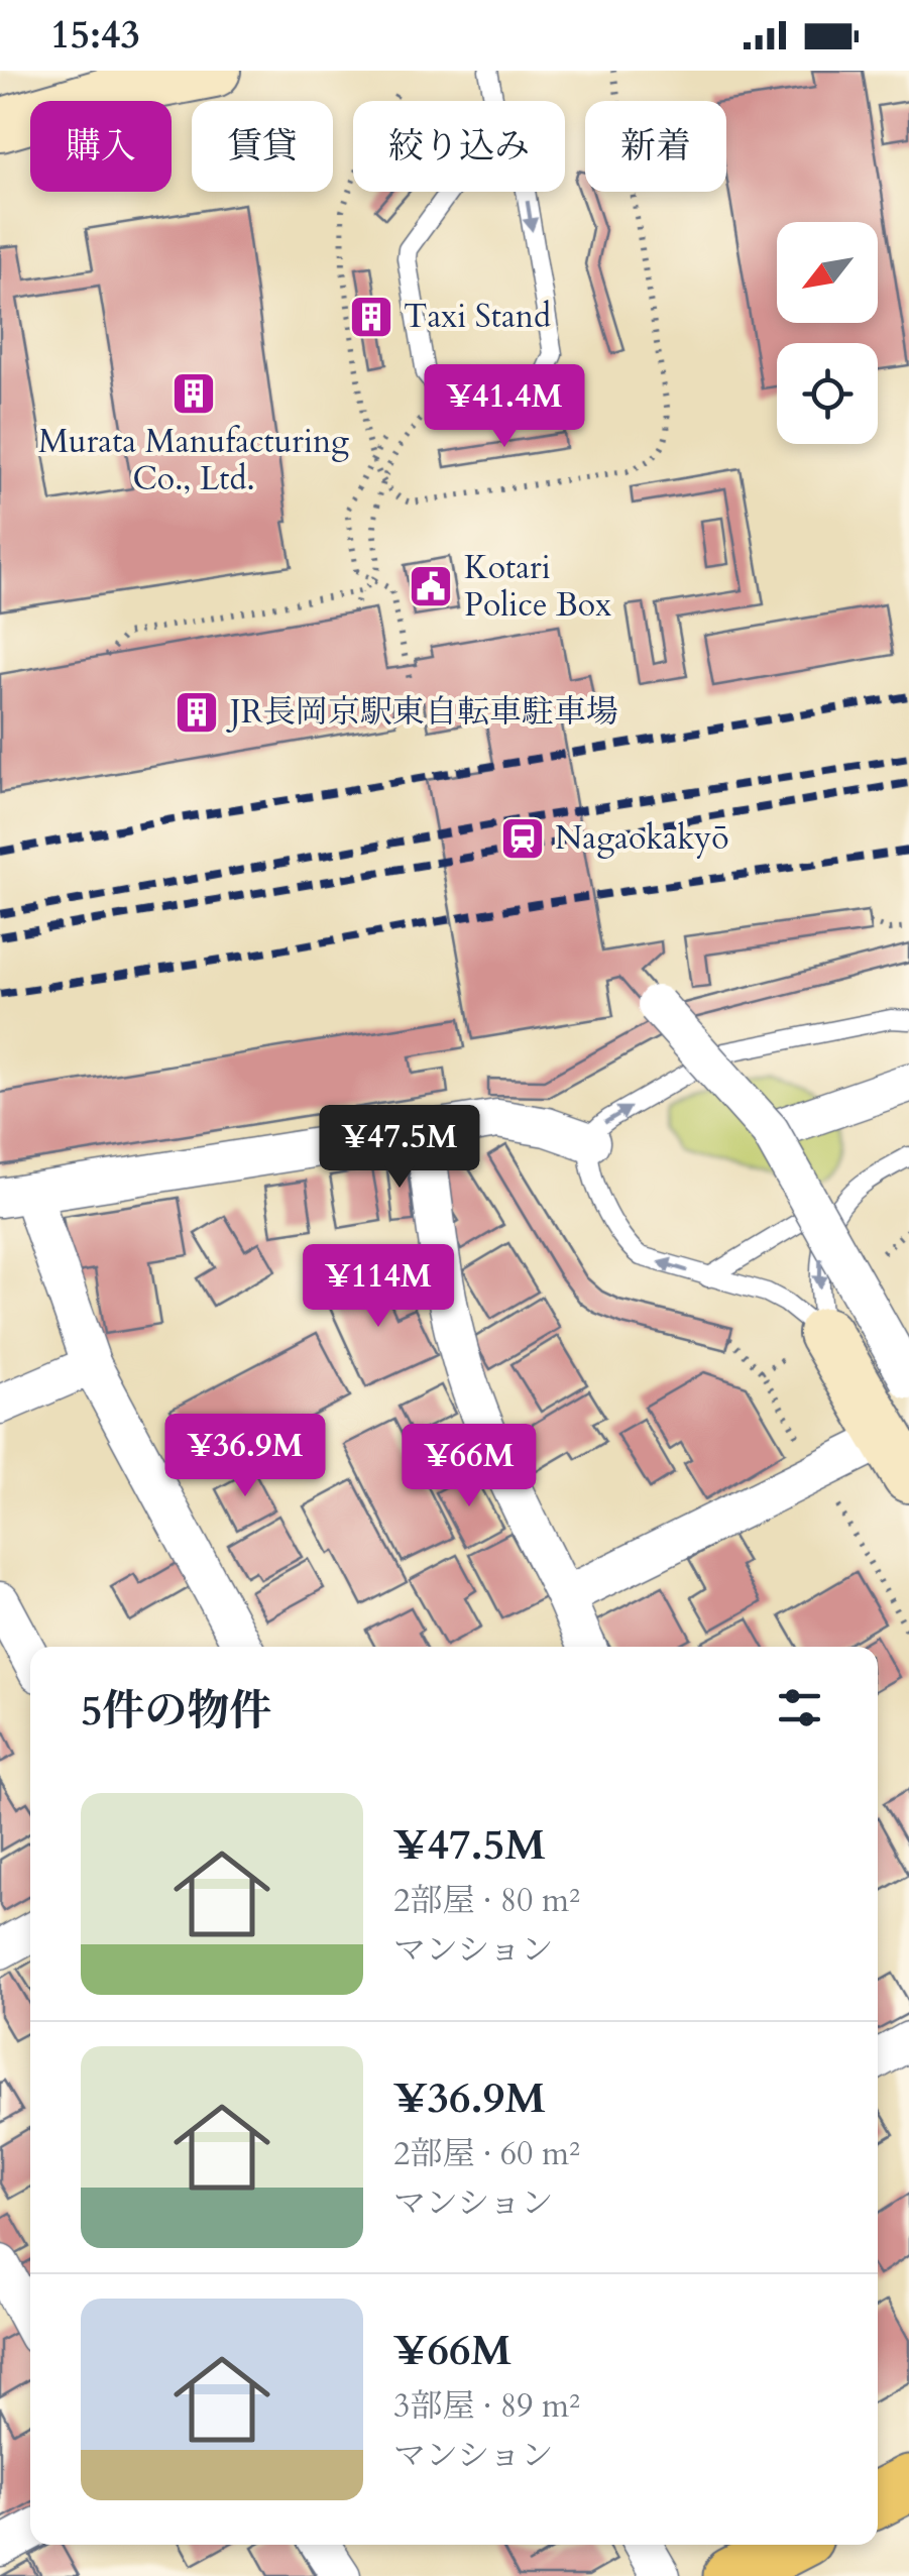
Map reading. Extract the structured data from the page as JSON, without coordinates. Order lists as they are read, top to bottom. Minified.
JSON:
{"places":{"building":["Taxi Stand","Murata Manufacturing Co., Ltd.","JR長岡京駅東自転車駐車場"],"public building":["Kotari Police Box"],"station":["Nagaokakyō"]},"north":"bottom left","page":{"status":"15:43","chip":["購入","賃貸","絞り込み","新着"],"price":["¥41.4M","¥47.5M","¥114M","¥36.9M","¥66M"],"heading":"5件の物件","list":[{"name":"¥47.5M","note":"2部屋 · 80 m² · マンション"},{"name":"¥36.9M","note":"2部屋 · 60 m² · マンション"},{"name":"¥66M","note":"3部屋 · 89 m² · マンション"}]}}
